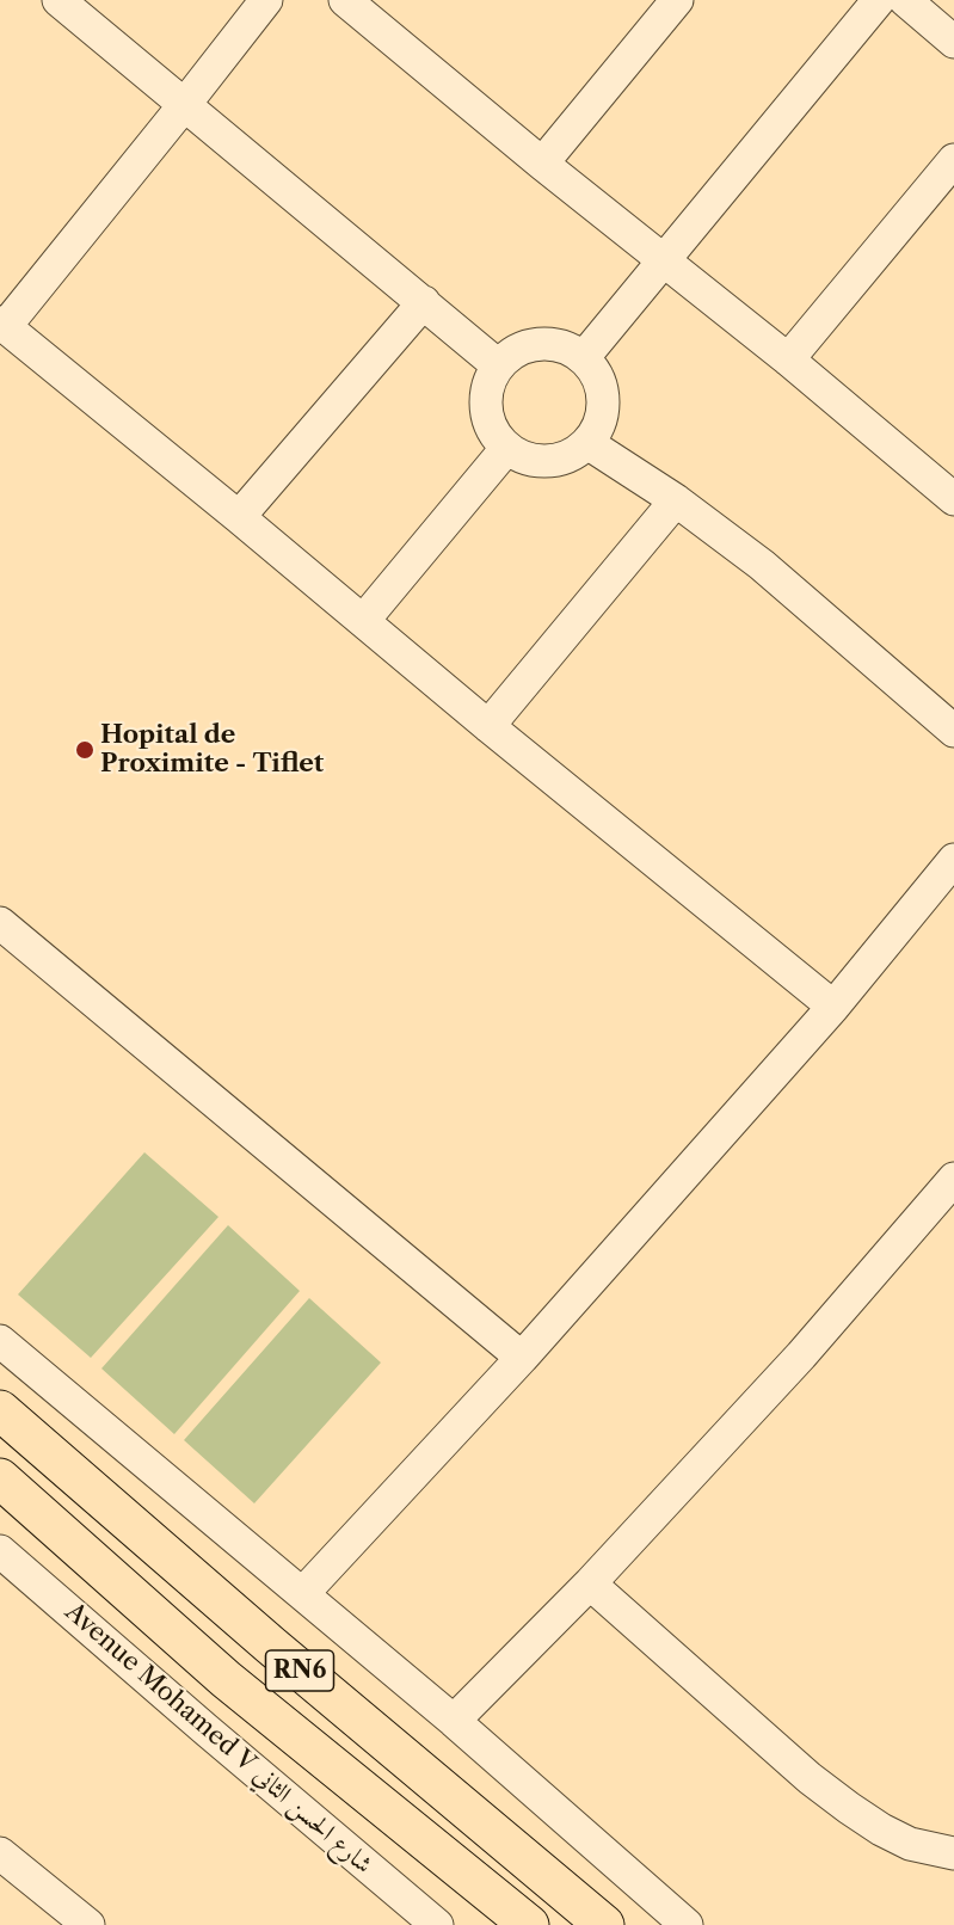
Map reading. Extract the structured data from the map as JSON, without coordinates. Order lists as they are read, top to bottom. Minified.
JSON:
{"streets":{"main road":["RN6"],"street":["Avenue Mohamed V شارع الحسن الثاني"]},"places":["Hopital de Proximite - Tiflet"]}
